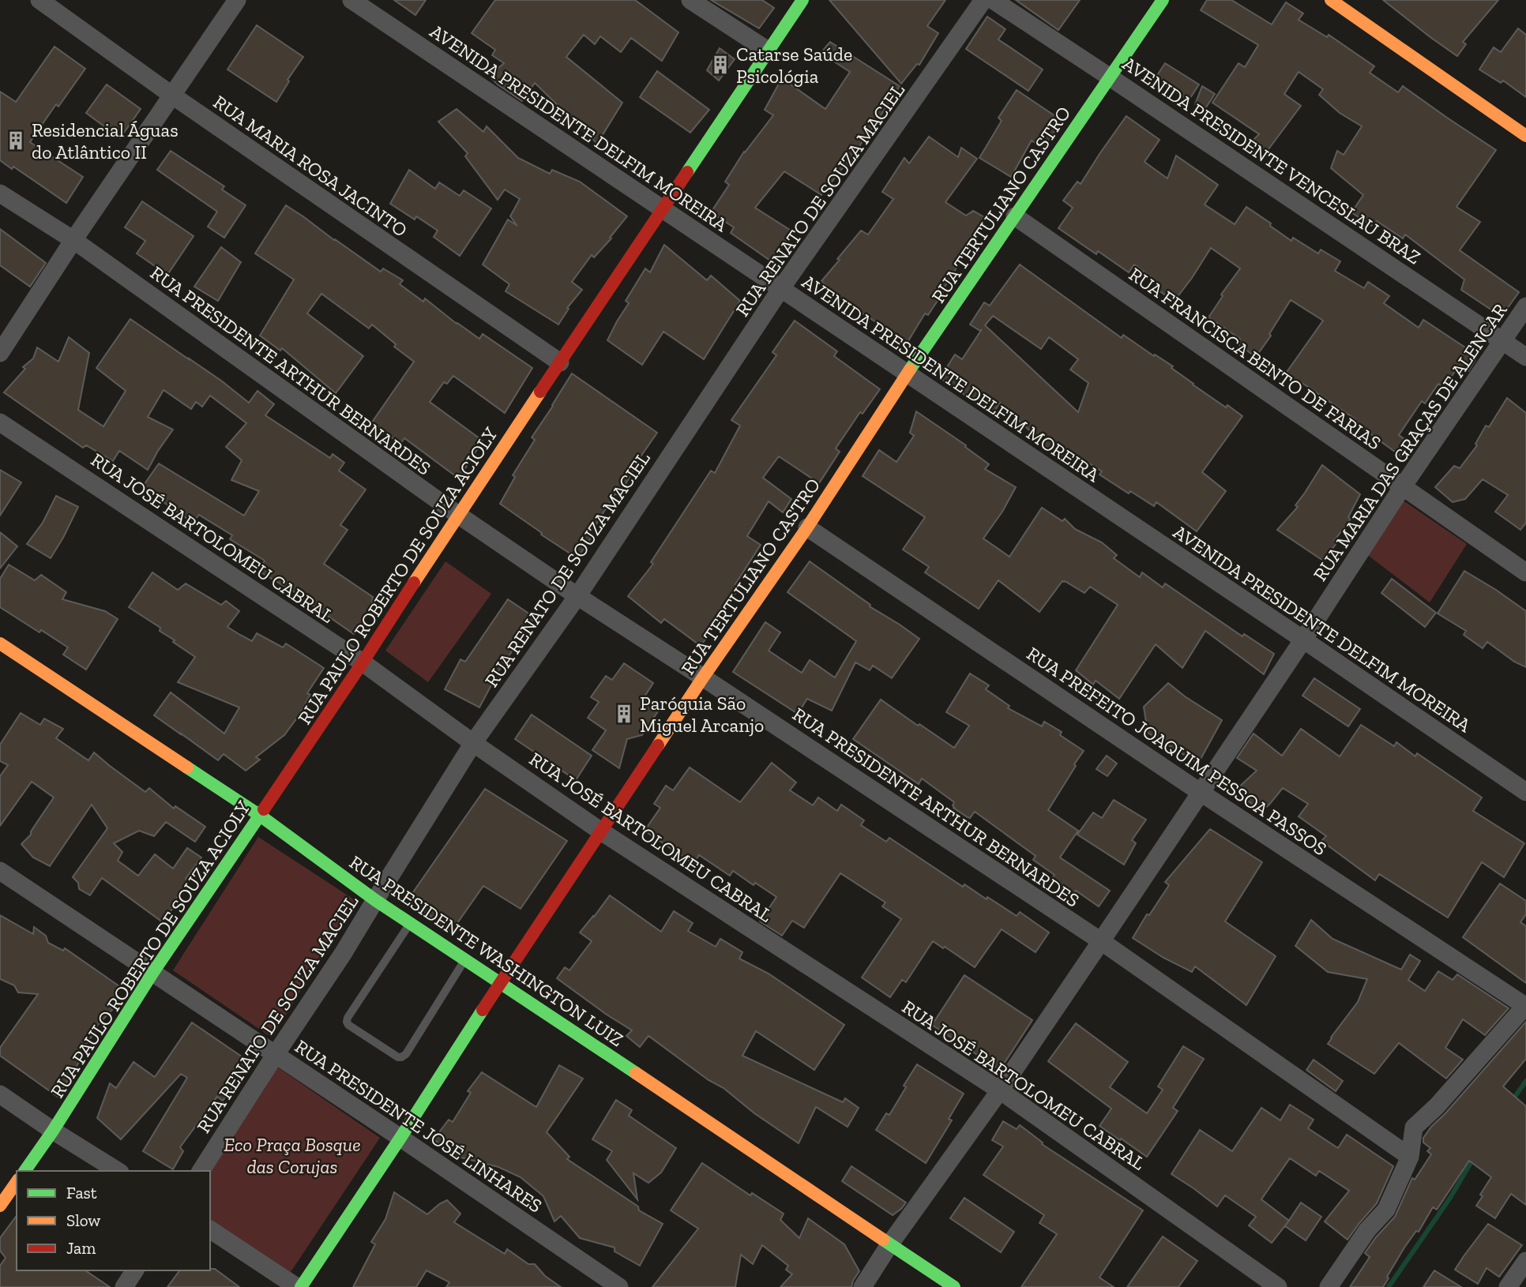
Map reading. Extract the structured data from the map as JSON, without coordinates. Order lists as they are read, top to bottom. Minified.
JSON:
{"streets":{"street":["AVENIDA PRESIDENTE DELFIM MOREIRA","AVENIDA PRESIDENTE VENCESLAU BRAZ","RUA MARIA ROSA JACINTO","RUA RENATO DE SOUZA MACIEL","RUA TERTULIANO CASTRO","RUA FRANCISCA BENTO DE FARIAS","RUA PRESIDENTE ARTHUR BERNARDES","RUA MARIA DAS GRAÇAS DE ALENCAR","RUA JOSÉ BARTOLOMEU CABRAL","RUA PAULO ROBERTO DE SOUZA ACIOLY","RUA PREFEITO JOAQUIM PESSOA PASSOS","RUA PRESIDENTE WASHINGTON LUIZ","RUA PRESIDENTE JOSÉ LINHARES"]},"crossings":[["AVENIDA PRESIDENTE DELFIM MOREIRA","RUA RENATO DE SOUZA MACIEL"],["AVENIDA PRESIDENTE DELFIM MOREIRA","RUA TERTULIANO CASTRO"],["AVENIDA PRESIDENTE DELFIM MOREIRA","RUA MARIA DAS GRAÇAS DE ALENCAR"],["AVENIDA PRESIDENTE DELFIM MOREIRA","RUA PAULO ROBERTO DE SOUZA ACIOLY"],["AVENIDA PRESIDENTE VENCESLAU BRAZ","RUA TERTULIANO CASTRO"],["AVENIDA PRESIDENTE VENCESLAU BRAZ","RUA MARIA DAS GRAÇAS DE ALENCAR"],["RUA MARIA ROSA JACINTO","RUA PAULO ROBERTO DE SOUZA ACIOLY"],["RUA RENATO DE SOUZA MACIEL","RUA PRESIDENTE ARTHUR BERNARDES"],["RUA RENATO DE SOUZA MACIEL","RUA JOSÉ BARTOLOMEU CABRAL"],["RUA RENATO DE SOUZA MACIEL","RUA PRESIDENTE WASHINGTON LUIZ"],["RUA RENATO DE SOUZA MACIEL","RUA PRESIDENTE JOSÉ LINHARES"],["RUA TERTULIANO CASTRO","RUA FRANCISCA BENTO DE FARIAS"],["RUA TERTULIANO CASTRO","RUA PRESIDENTE ARTHUR BERNARDES"],["RUA TERTULIANO CASTRO","RUA JOSÉ BARTOLOMEU CABRAL"],["RUA TERTULIANO CASTRO","RUA PREFEITO JOAQUIM PESSOA PASSOS"],["RUA TERTULIANO CASTRO","RUA PRESIDENTE WASHINGTON LUIZ"],["RUA TERTULIANO CASTRO","RUA PRESIDENTE JOSÉ LINHARES"],["RUA FRANCISCA BENTO DE FARIAS","RUA MARIA DAS GRAÇAS DE ALENCAR"],["RUA PRESIDENTE ARTHUR BERNARDES","RUA MARIA DAS GRAÇAS DE ALENCAR"],["RUA PRESIDENTE ARTHUR BERNARDES","RUA PAULO ROBERTO DE SOUZA ACIOLY"],["RUA MARIA DAS GRAÇAS DE ALENCAR","RUA JOSÉ BARTOLOMEU CABRAL"],["RUA MARIA DAS GRAÇAS DE ALENCAR","RUA PREFEITO JOAQUIM PESSOA PASSOS"],["RUA MARIA DAS GRAÇAS DE ALENCAR","RUA PRESIDENTE WASHINGTON LUIZ"],["RUA JOSÉ BARTOLOMEU CABRAL","RUA PAULO ROBERTO DE SOUZA ACIOLY"],["RUA PAULO ROBERTO DE SOUZA ACIOLY","RUA PRESIDENTE WASHINGTON LUIZ"],["RUA PAULO ROBERTO DE SOUZA ACIOLY","RUA PRESIDENTE JOSÉ LINHARES"]],"parks":["Eco Praça Bosque das Corujas"],"places":{"building":["Catarse Saúde Psicológia","Residencial Águas do Atlântico II","Paróquia São Miguel Arcanjo"]},"legend":["Fast","Slow","Jam"]}
